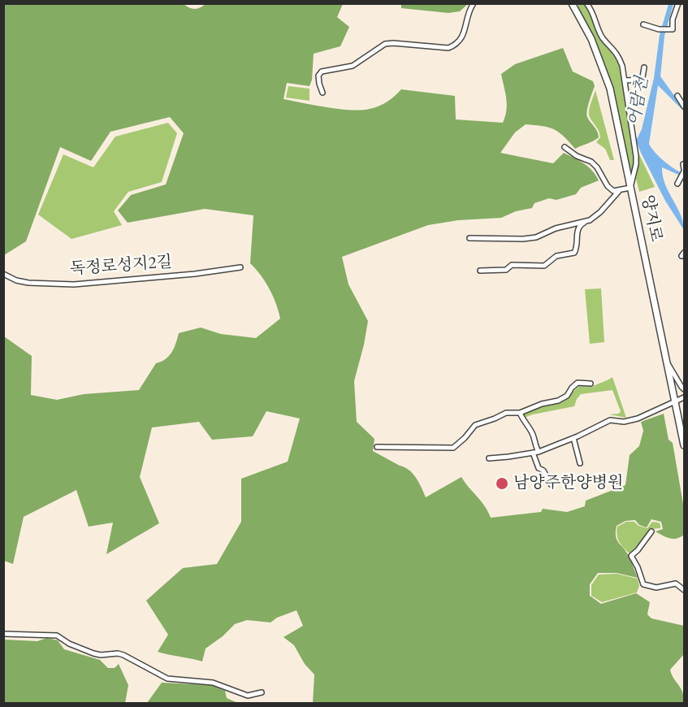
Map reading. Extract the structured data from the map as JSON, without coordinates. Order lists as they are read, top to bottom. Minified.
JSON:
{"streets":{"street":["양지로","독정로성지2길"]},"water":["어람천"],"places":["남양주한양병원"]}
